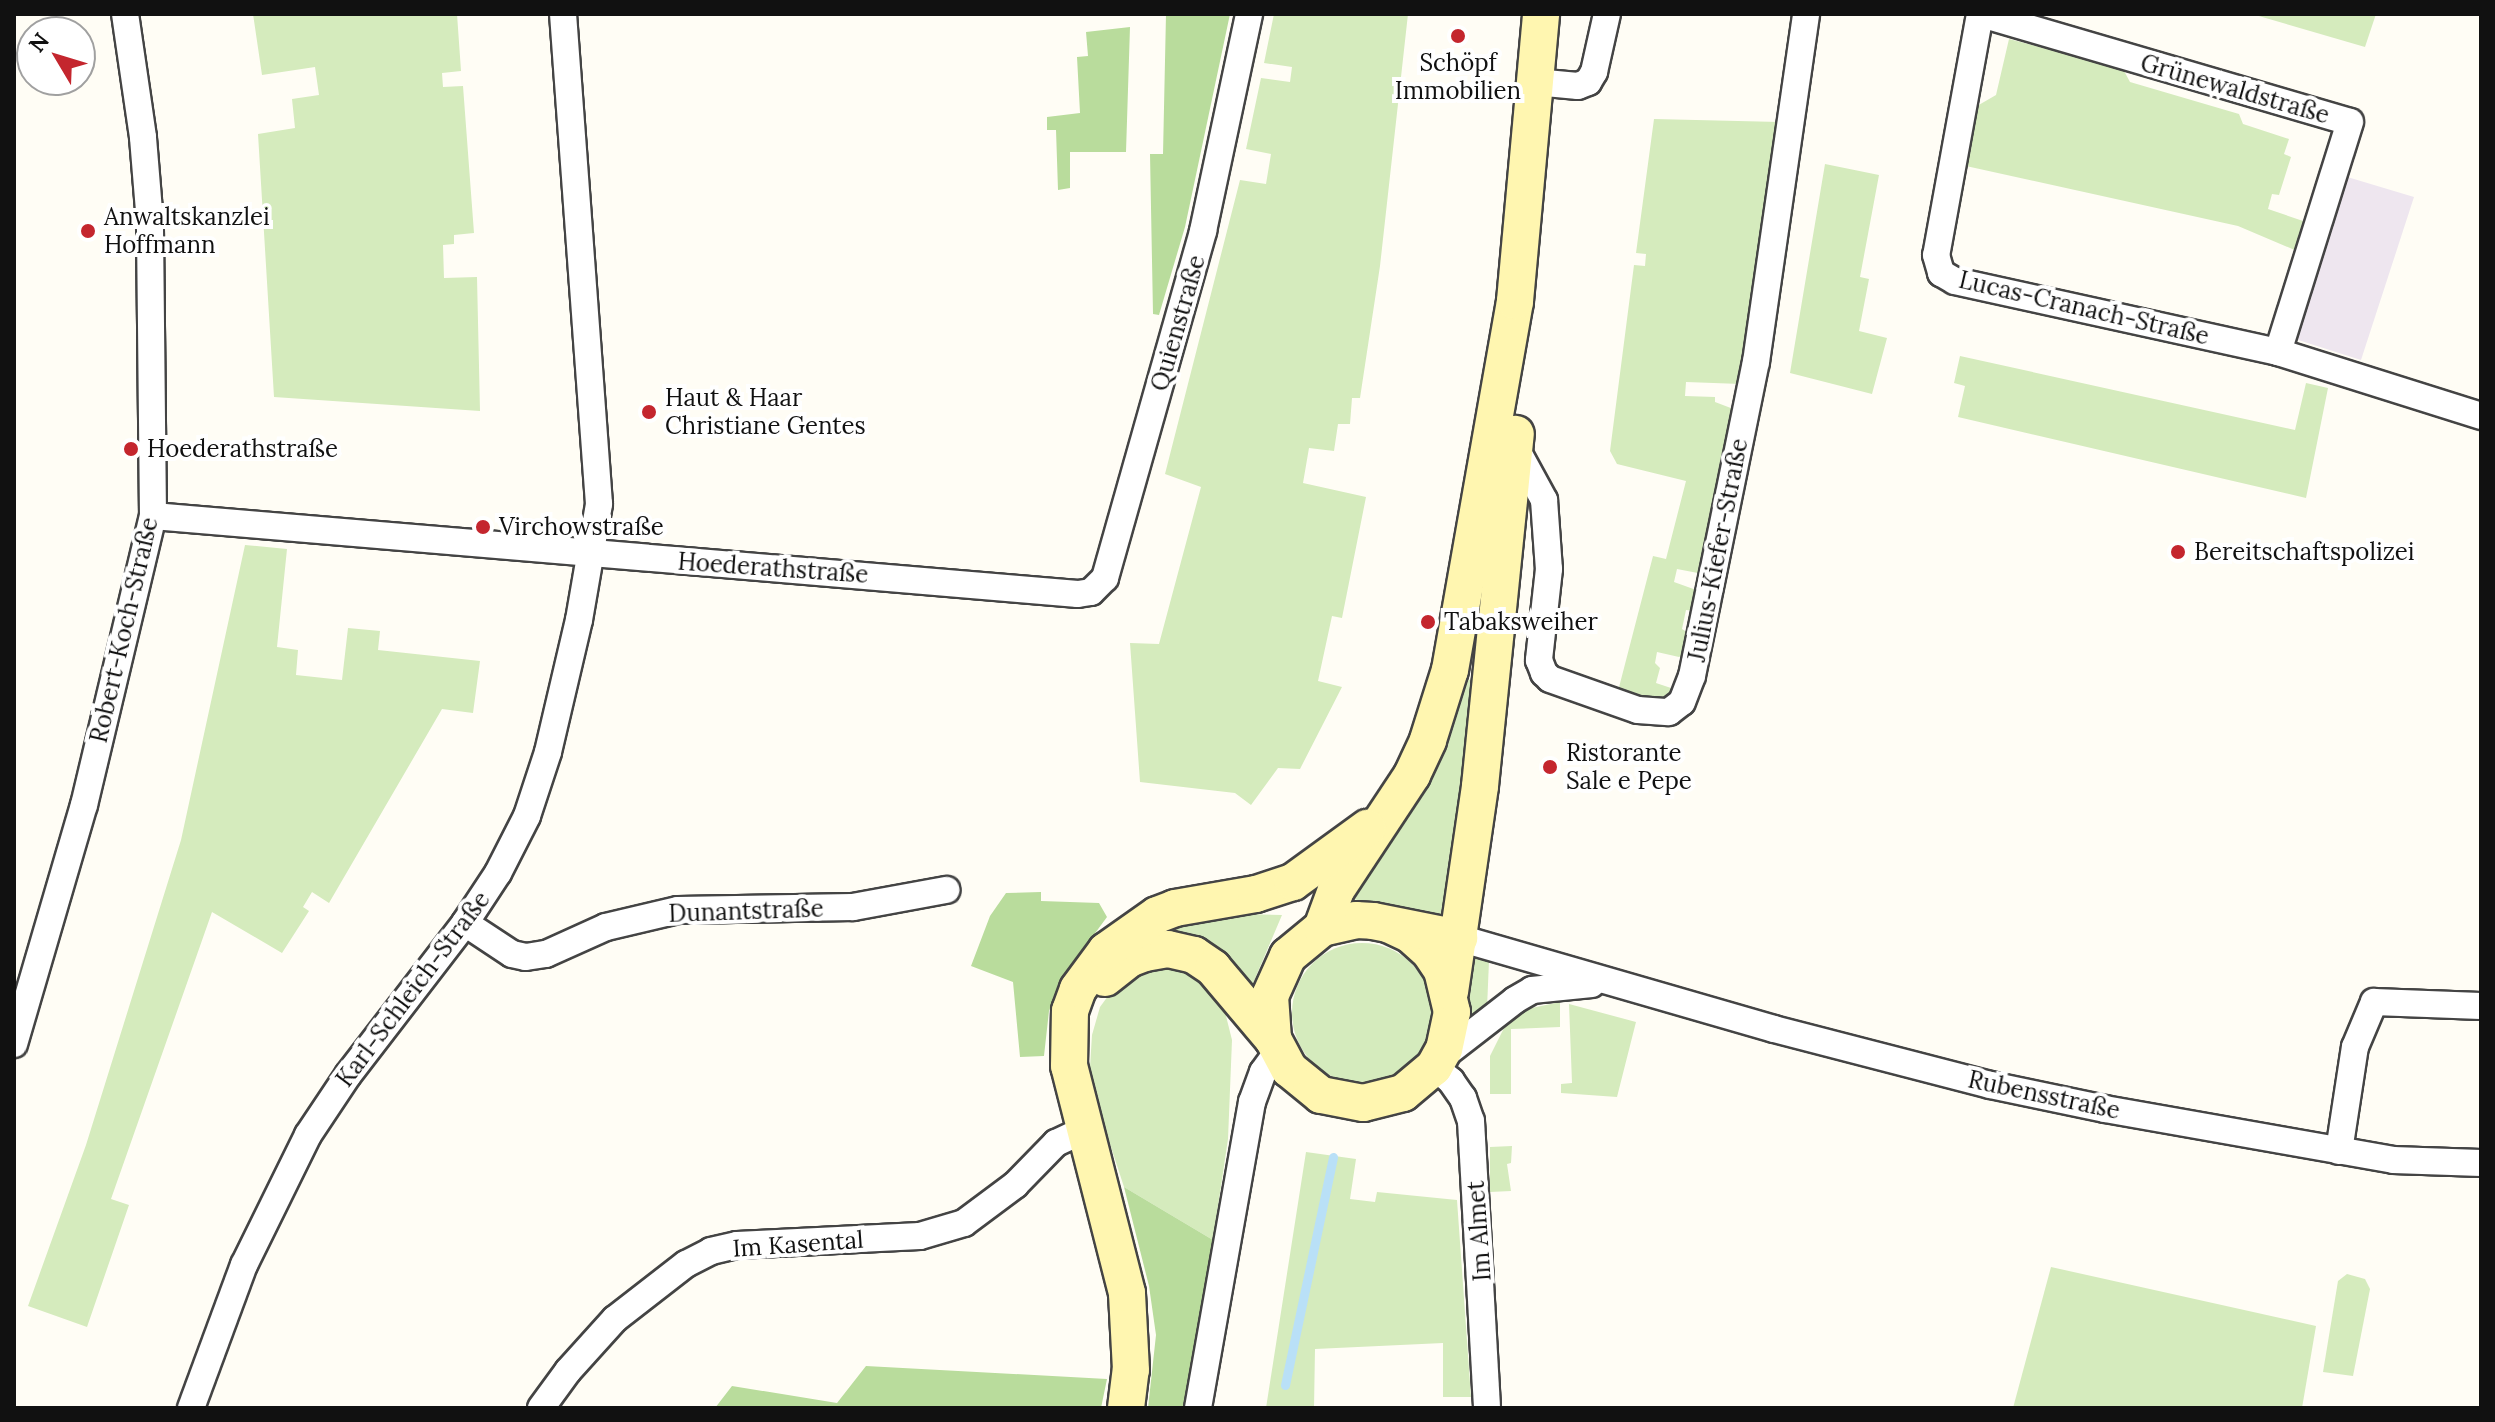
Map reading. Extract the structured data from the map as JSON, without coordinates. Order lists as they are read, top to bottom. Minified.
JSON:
{"streets":{"street":["Grünewaldstraße","Lucas-Cranach-Straße","Quienstraße","Julius-Kiefer-Straße","Hoederathstraße","Robert-Koch-Straße","Dunantstraße","Karl-Schleich-Straße","Rubensstraße","Im Almet","Im Kasental"]},"crossings":[["Grünewaldstraße","Lucas-Cranach-Straße"],["Quienstraße","Hoederathstraße"],["Hoederathstraße","Robert-Koch-Straße"],["Hoederathstraße","Karl-Schleich-Straße"],["Dunantstraße","Karl-Schleich-Straße"],["Rubensstraße","Im Almet"]],"places":["Schöpf Immobilien","Anwaltskanzlei Hoffmann","Haut & Haar Christiane Gentes","Hoederathstraße","Virchowstraße","Bereitschaftspolizei","Tabaksweiher","Ristorante Sale e Pepe"],"north":"top left"}
